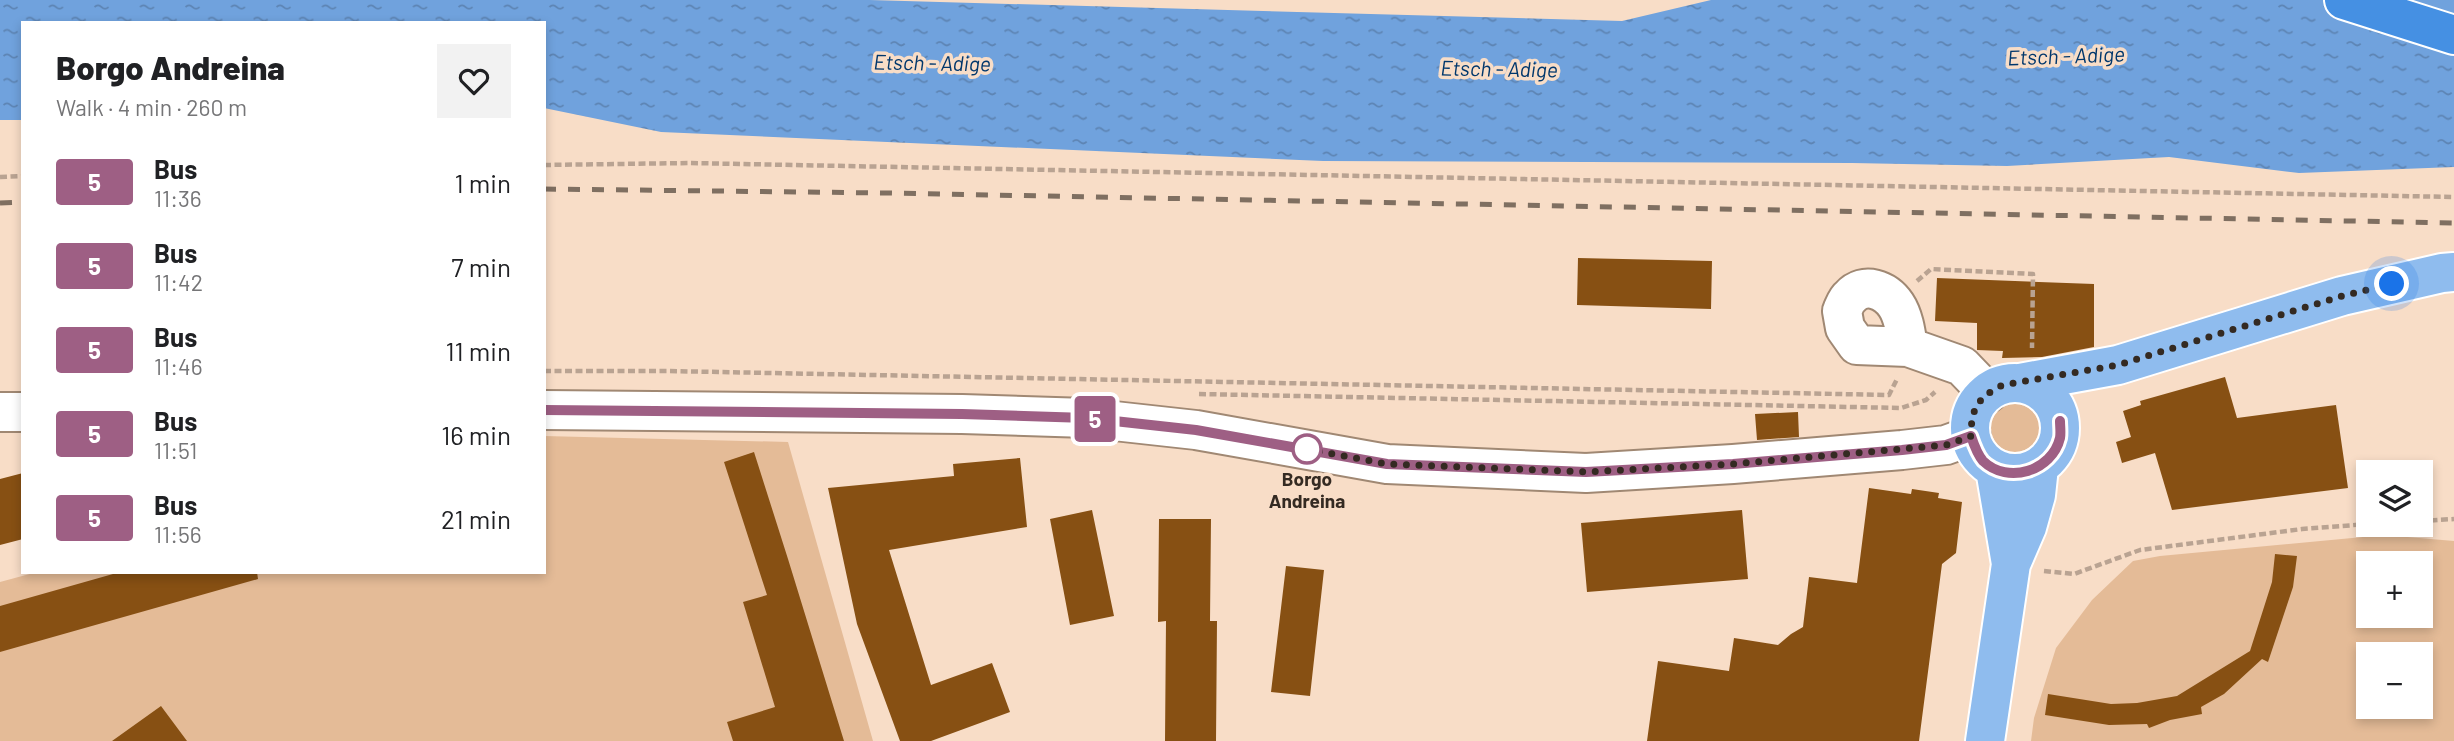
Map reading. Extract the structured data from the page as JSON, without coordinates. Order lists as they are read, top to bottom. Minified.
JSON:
{"water":["Etsch - Adige"],"places":["Borgo Andreina"],"lines":["bus line 5"],"page":{"on_map":"5","heading":["Borgo Andreina","Walk · 4 min · 260 m"],"list":[{"mark":"5","name":"Bus","note":"11:36","value":"1 min"},{"mark":"5","name":"Bus","note":"11:42","value":"7 min"},{"mark":"5","name":"Bus","note":"11:46","value":"11 min"},{"mark":"5","name":"Bus","note":"11:51","value":"16 min"},{"mark":"5","name":"Bus","note":"11:56","value":"21 min"}],"map_buttons":["+","−"]}}
